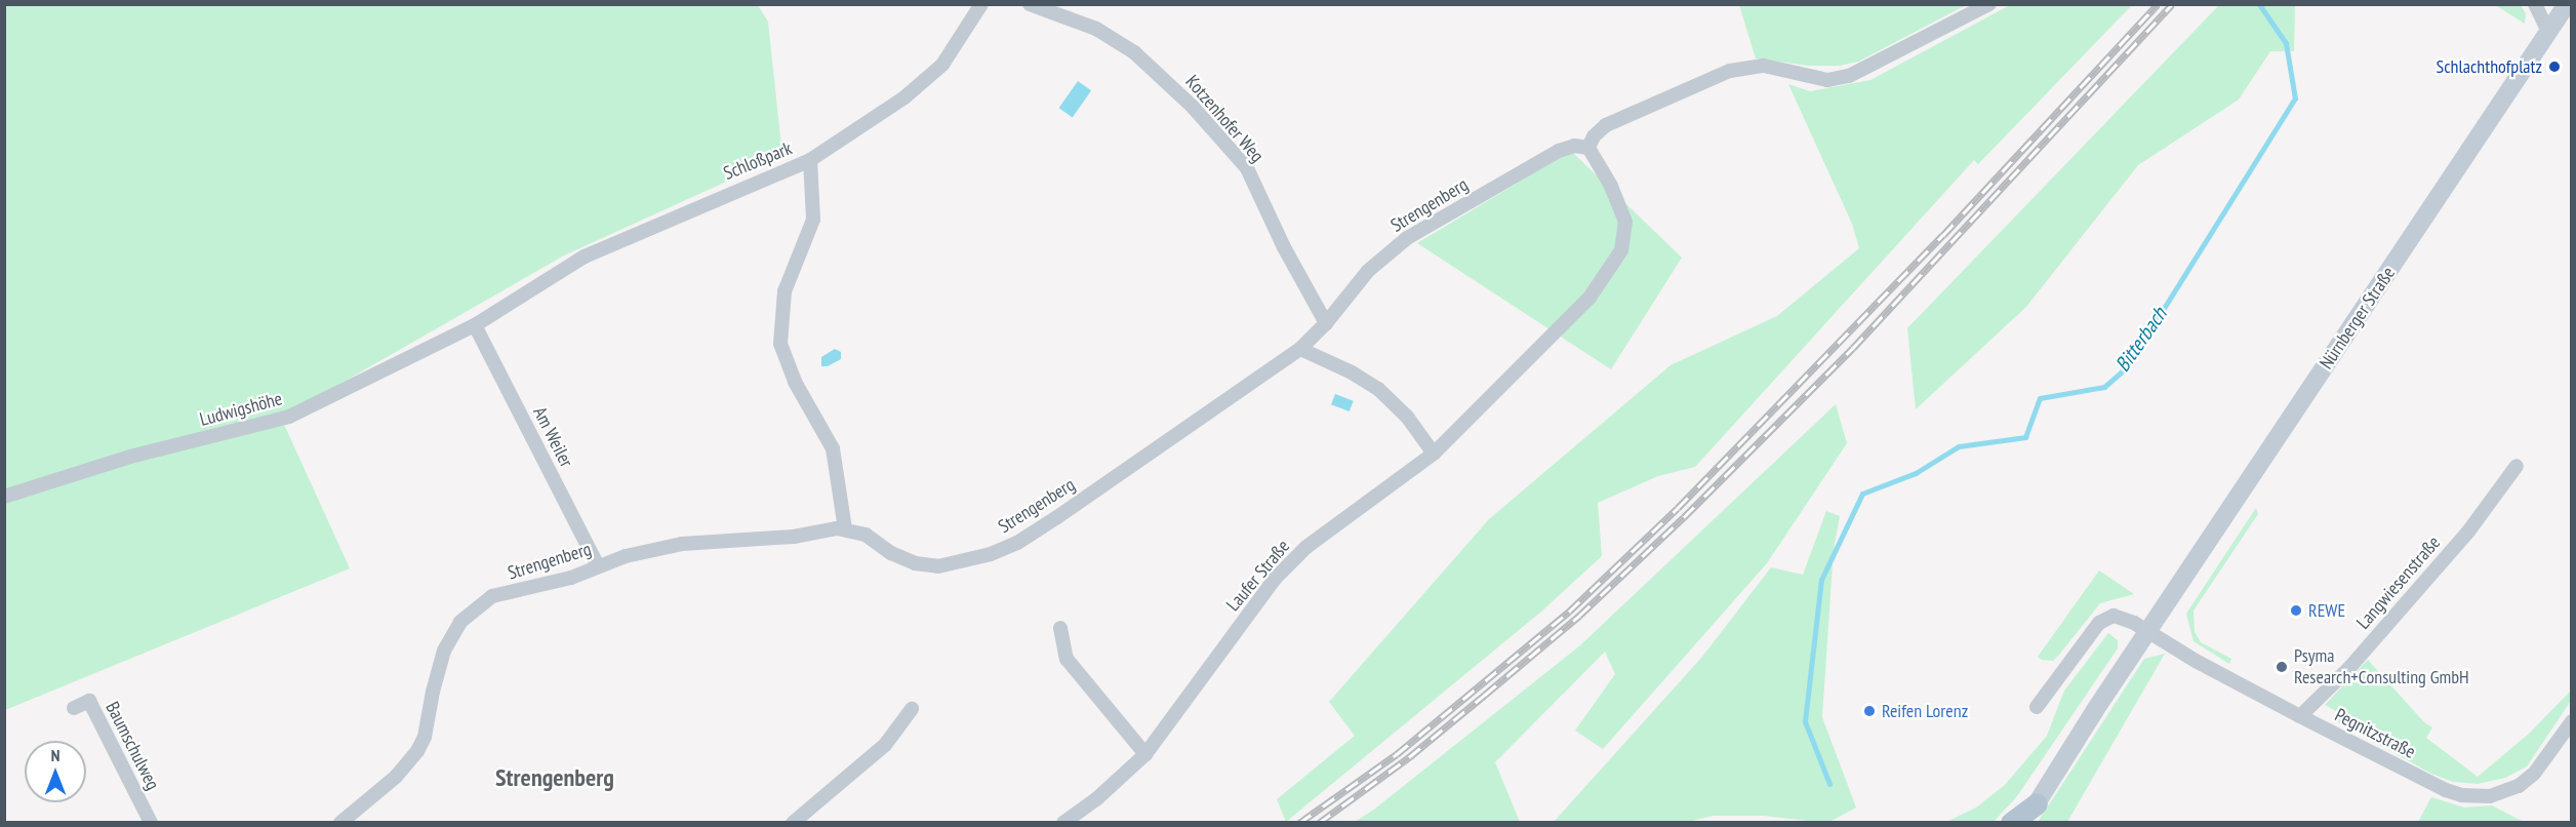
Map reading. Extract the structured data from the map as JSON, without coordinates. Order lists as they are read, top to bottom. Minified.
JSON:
{"streets":{"main road":["Nürnberger Straße"],"street":["Kotzenhofer Weg","Schloßpark","Strengenberg","Ludwigshöhe","Am Weiler","Laufer Straße","Langwiesenstraße","Pegnitzstraße","Baumschulweg"]},"crossings":[["Kotzenhofer Weg","Strengenberg"],["Schloßpark","Strengenberg"],["Schloßpark","Ludwigshöhe"],["Schloßpark","Am Weiler"],["Strengenberg","Am Weiler"],["Strengenberg","Laufer Straße"],["Nürnberger Straße","Pegnitzstraße"],["Ludwigshöhe","Am Weiler"],["Langwiesenstraße","Pegnitzstraße"]],"districts":["Strengenberg"],"water":["Bitterbach"],"places":["Schlachthofplatz","REWE","Psyma Research+Consulting GmbH","Reifen Lorenz"],"north":"top"}
